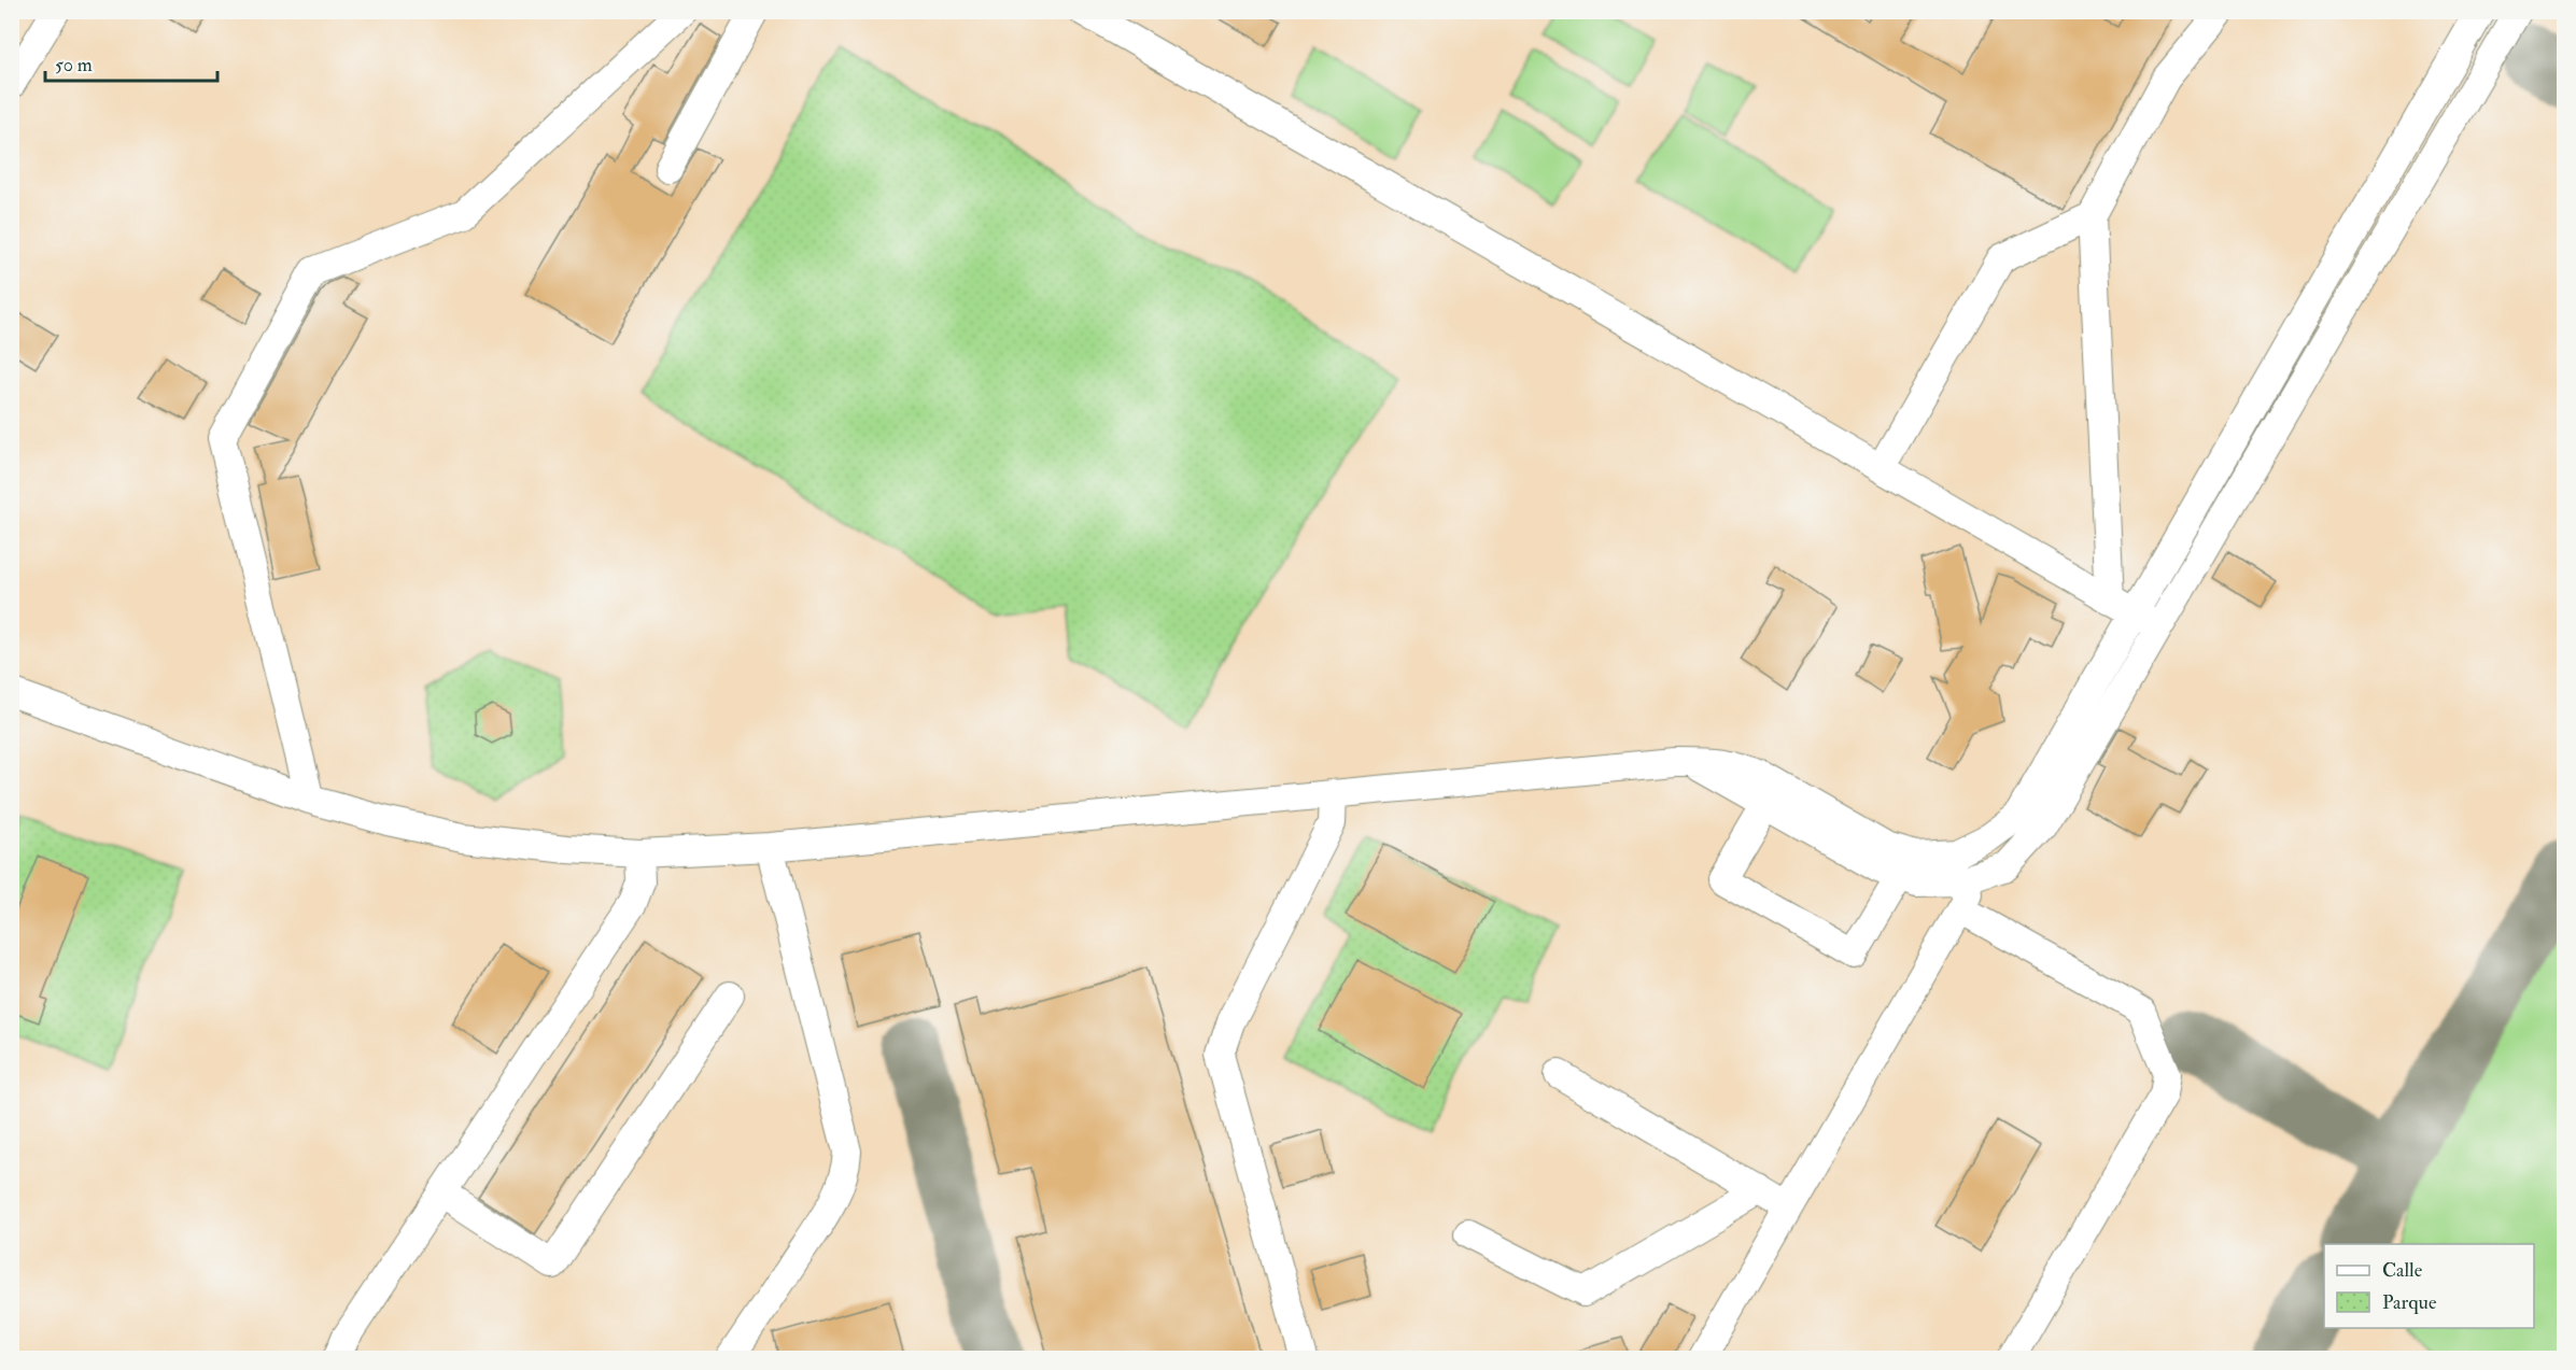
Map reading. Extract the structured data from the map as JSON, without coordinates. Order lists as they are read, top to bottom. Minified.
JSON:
{"legend":["Calle","Parque"],"scale_bar":"50 m"}
